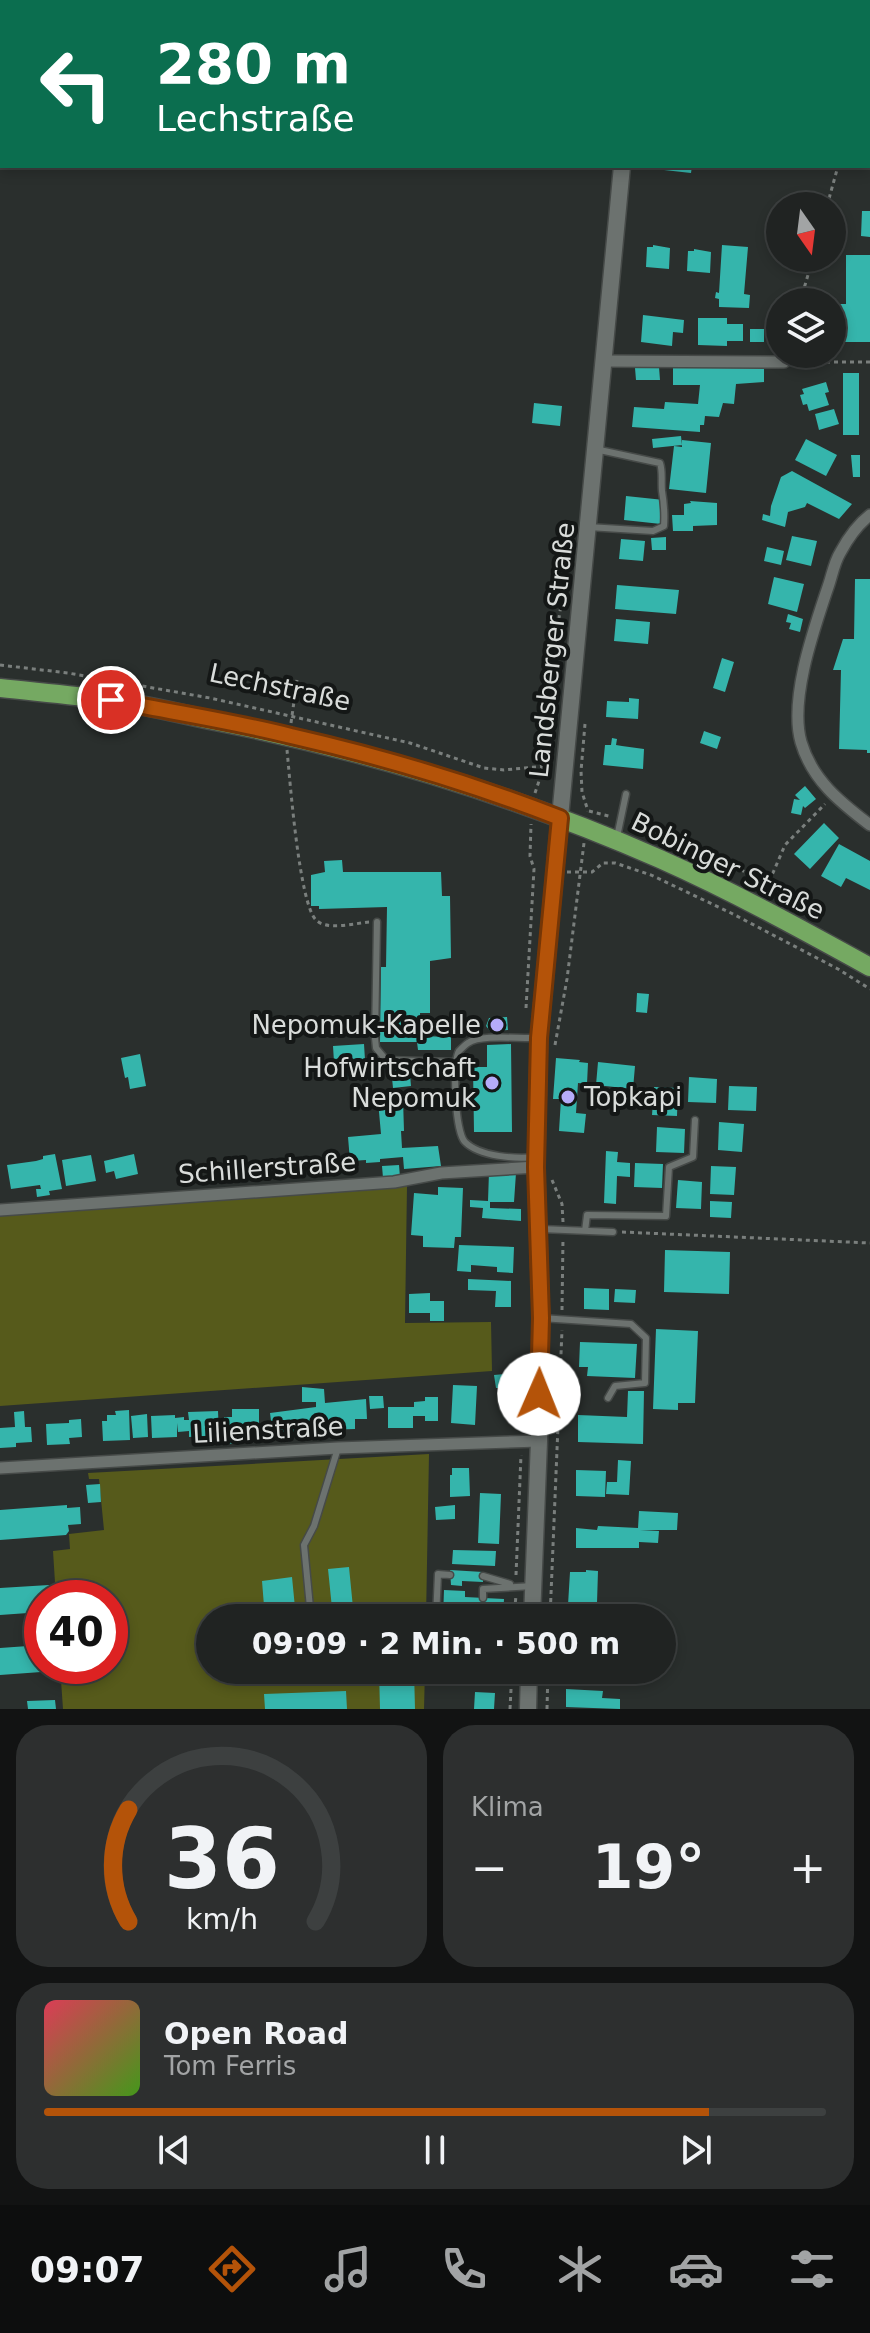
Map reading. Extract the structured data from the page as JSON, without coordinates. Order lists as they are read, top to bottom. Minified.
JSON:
{"streets":{"main road":["Lechstraße","Bobinger Straße"],"street":["Landsberger Straße","Schillerstraße","Lilienstraße"]},"crossings":[["Landsberger Straße","Lechstraße"],["Landsberger Straße","Bobinger Straße"],["Landsberger Straße","Schillerstraße"],["Landsberger Straße","Lilienstraße"],["Lechstraße","Bobinger Straße"]],"places":["Nepomuk-Kapelle","Hofwirtschaft Nepomuk","Topkapi"],"north":"bottom","page":{"turn":["280 m","Lechstraße"],"limit":"40","trip":"09:09 · 2 Min. · 500 m","tile":"Klima","heat":["−","19°","+"],"song":["Open Road","Tom Ferris"],"tabs":"09:07","gauge":["36","km/h"]}}
